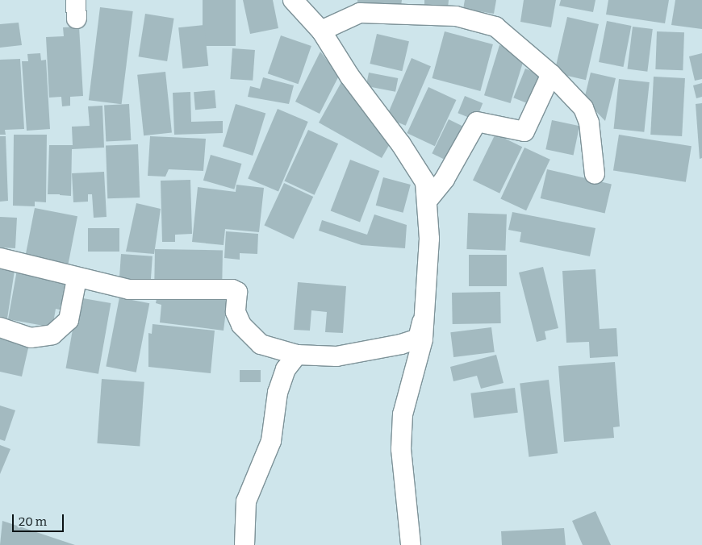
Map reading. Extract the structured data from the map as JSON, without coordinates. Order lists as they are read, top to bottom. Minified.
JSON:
{"scale_bar":"20 m"}
